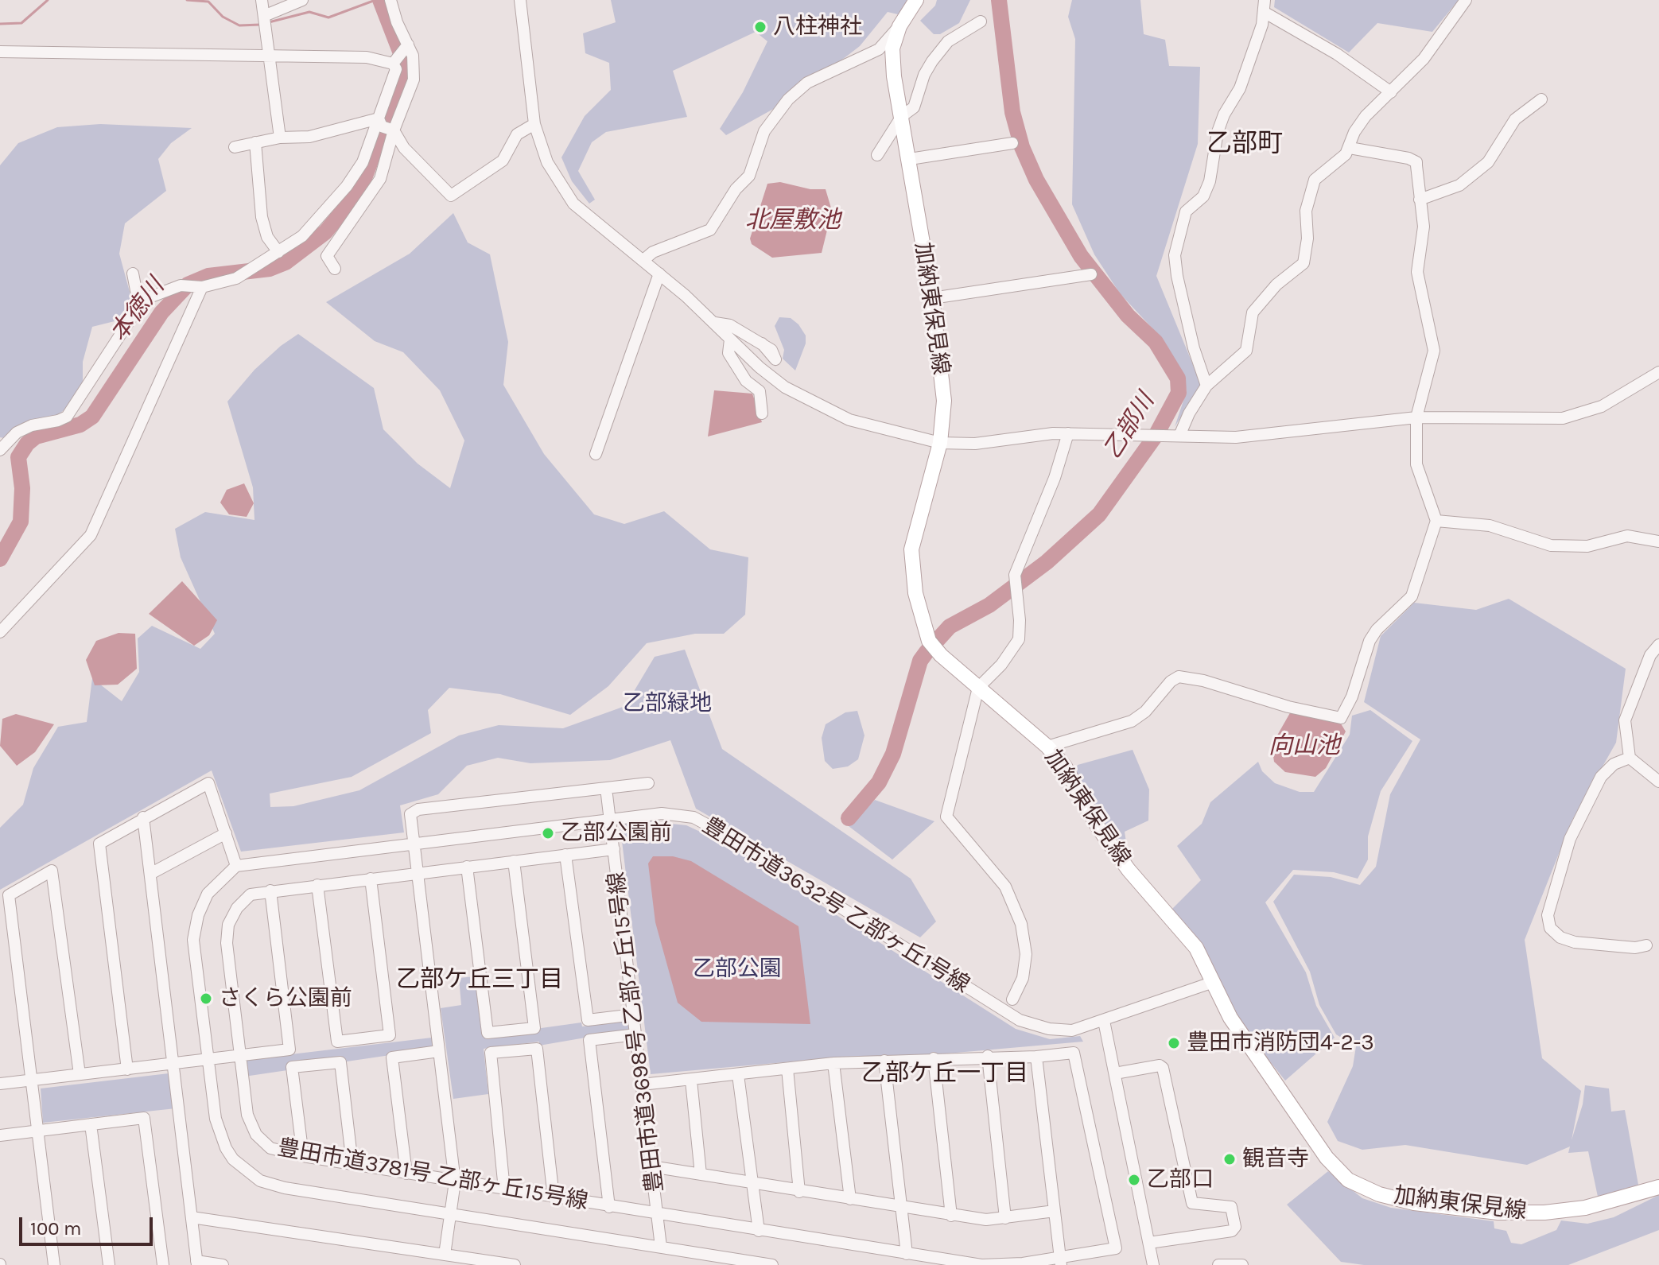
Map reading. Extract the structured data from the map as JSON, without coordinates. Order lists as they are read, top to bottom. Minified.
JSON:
{"streets":{"main road":["加納東保見線"],"street":["豊田市道3632号 乙部ヶ丘1号線","豊田市道3698号 乙部ヶ丘15号線","豊田市道3781号 乙部ヶ丘15号線"]},"crossings":[["加納東保見線","豊田市道3632号 乙部ヶ丘1号線"],["豊田市道3632号 乙部ヶ丘1号線","豊田市道3698号 乙部ヶ丘15号線"],["豊田市道3698号 乙部ヶ丘15号線","豊田市道3781号 乙部ヶ丘15号線"]],"districts":["乙部町","乙部ケ丘三丁目","乙部ケ丘一丁目"],"water":["北屋敷池","本徳川","乙部川","向山池"],"parks":["乙部緑地","乙部公園"],"places":["八柱神社","乙部公園前","さくら公園前","豊田市消防団4-2-3","観音寺","乙部口"],"scale_bar":"100 m"}
